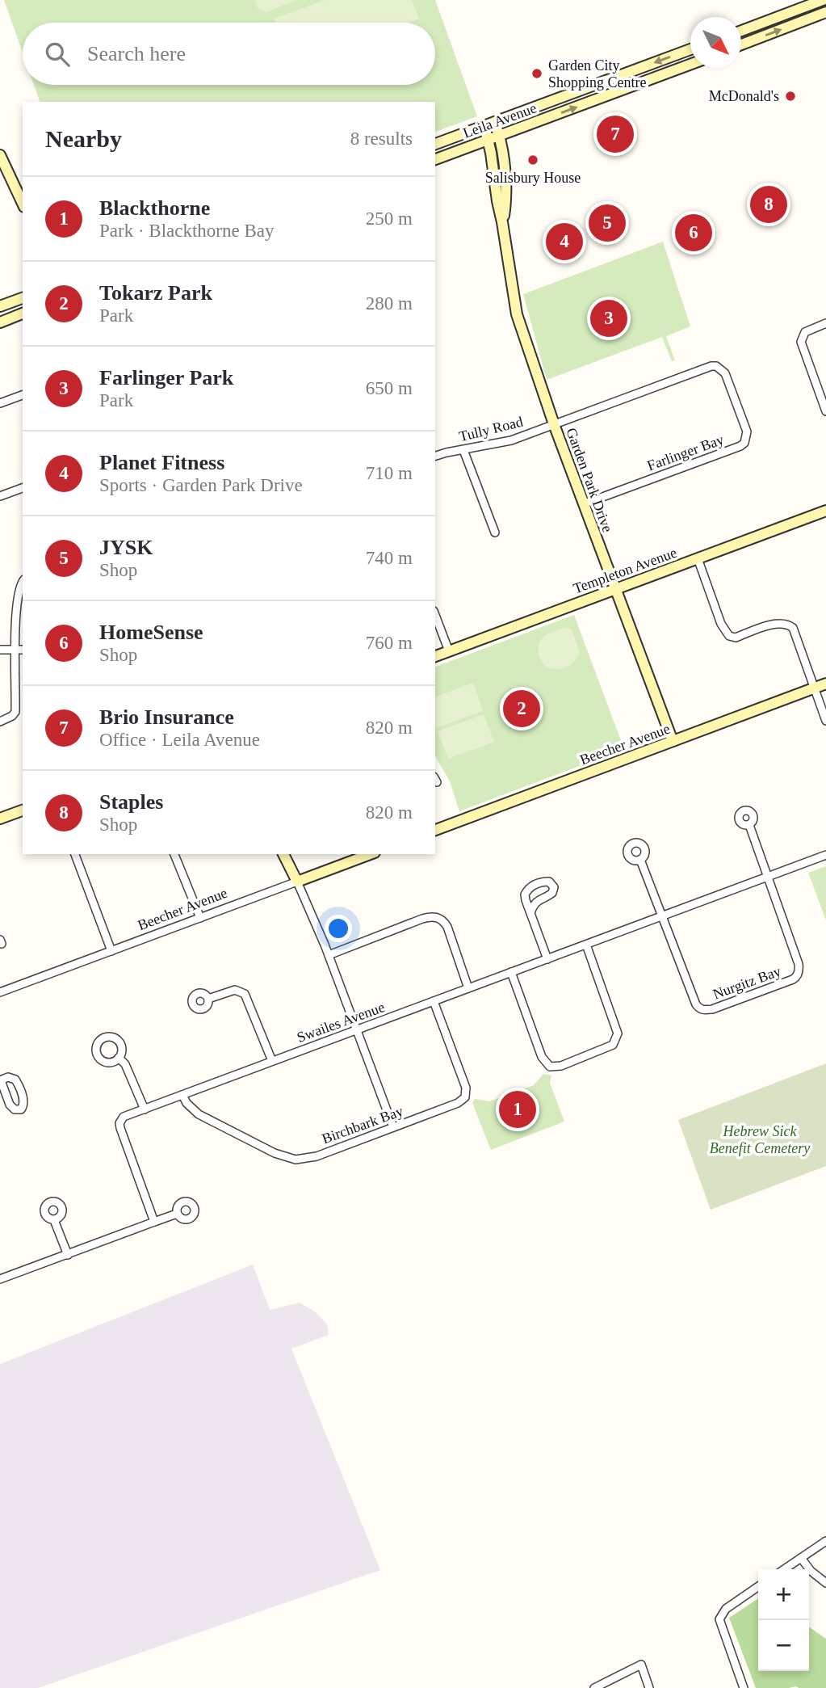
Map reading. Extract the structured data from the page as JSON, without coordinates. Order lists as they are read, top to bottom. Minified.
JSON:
{"streets":{"street":["Leila Avenue","Tully Road","Farlinger Bay","Garden Park Drive","Templeton Avenue","Beecher Avenue","Nurgitz Bay","Swailes Avenue","Birchbark Bay"]},"crossings":[["Leila Avenue","Garden Park Drive"],["Tully Road","Farlinger Bay"],["Tully Road","Garden Park Drive"],["Farlinger Bay","Garden Park Drive"],["Garden Park Drive","Templeton Avenue"],["Garden Park Drive","Beecher Avenue"],["Nurgitz Bay","Swailes Avenue"],["Swailes Avenue","Birchbark Bay"]],"parks":["Hebrew Sick Benefit Cemetery"],"places":["Garden City Shopping Centre","McDonald's","Salisbury House"],"north":"bottom right","page":{"search":"Search here","heading":["Nearby","8 results"],"pins":["7","8","5","6","4","3","2","1"],"list":[{"mark":"1","name":"Blackthorne","note":"Park · Blackthorne Bay","value":"250 m"},{"mark":"2","name":"Tokarz Park","note":"Park","value":"280 m"},{"mark":"3","name":"Farlinger Park","note":"Park","value":"650 m"},{"mark":"4","name":"Planet Fitness","note":"Sports · Garden Park Drive","value":"710 m"},{"mark":"5","name":"JYSK","note":"Shop","value":"740 m"},{"mark":"6","name":"HomeSense","note":"Shop","value":"760 m"},{"mark":"7","name":"Brio Insurance","note":"Office · Leila Avenue","value":"820 m"},{"mark":"8","name":"Staples","note":"Shop","value":"820 m"}],"map_buttons":["+","−"]}}
